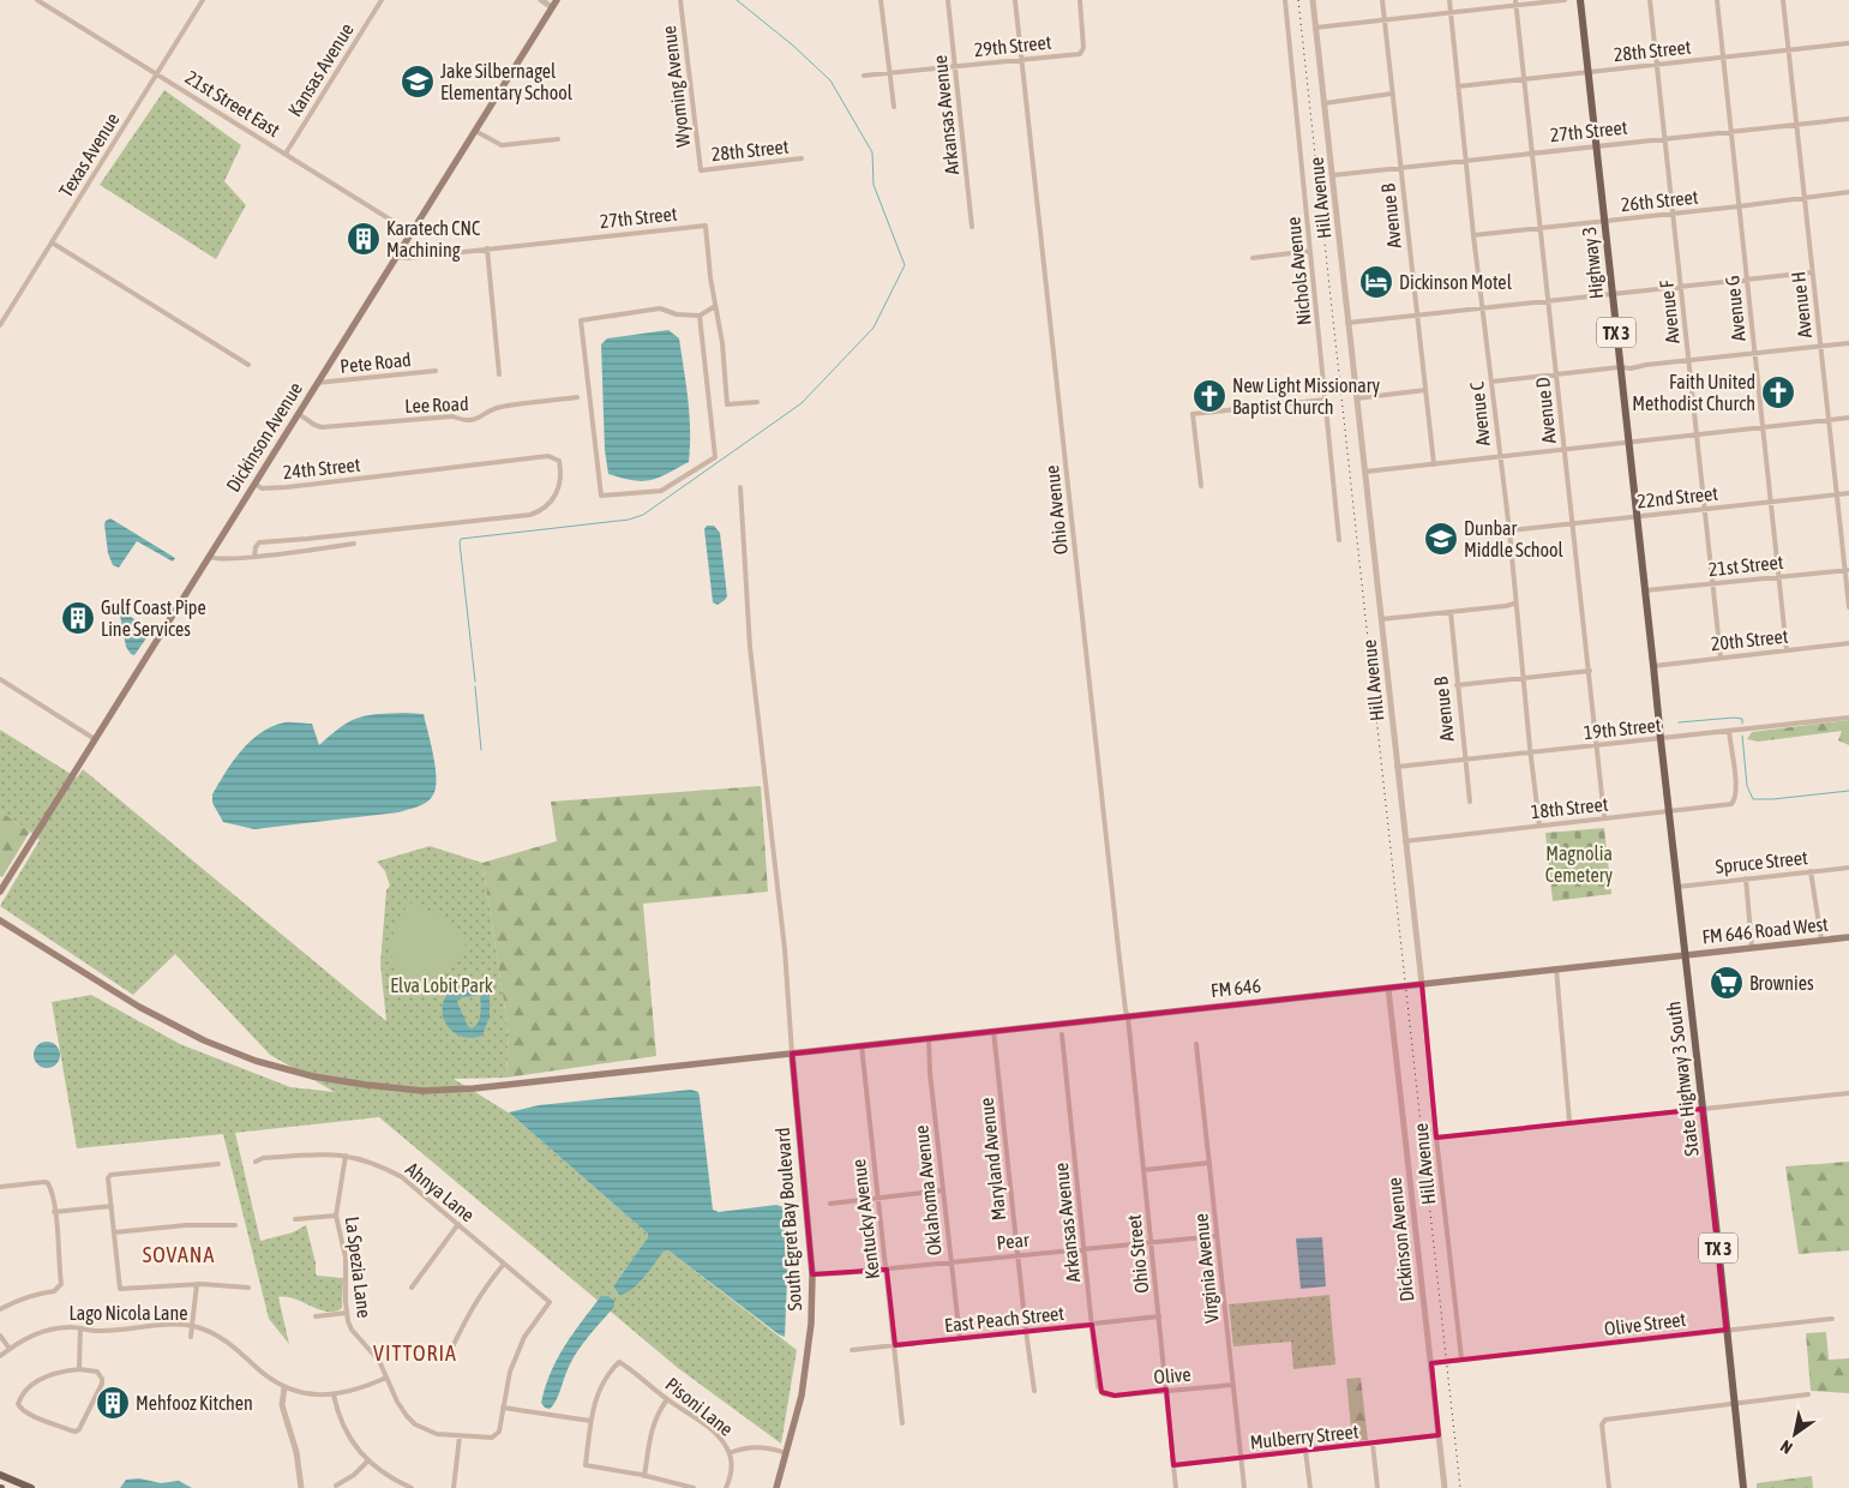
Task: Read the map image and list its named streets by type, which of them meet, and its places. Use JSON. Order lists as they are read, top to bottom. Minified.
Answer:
{"streets":{"main road":["Highway 3","TX 3","Dickinson Avenue","FM 646 Road West","FM 646","State Highway 3 South","South Egret Bay Boulevard"],"street":["29th Street","28th Street","Kansas Avenue","Wyoming Avenue","21st Street East","Arkansas Avenue","27th Street","Texas Avenue","Hill Avenue","26th Street","Avenue B","Nichols Avenue","Avenue H","Avenue G","Avenue F","Pete Road","Lee Road","Avenue D","Avenue C","24th Street","22nd Street","Ohio Avenue","21st Street","20th Street","19th Street","18th Street","Spruce Street","Maryland Avenue","Oklahoma Avenue","Ahnya Lane","Kentucky Avenue","Pear","Ohio Street","La Spezia Lane","Virginia Avenue","Lago Nicola Lane","East Peach Street","Olive Street","Olive","Pisoni Lane","Mulberry Street"]},"crossings":[["29th Street","Arkansas Avenue"],["29th Street","Ohio Avenue"],["28th Street","Wyoming Avenue"],["28th Street","Highway 3"],["28th Street","Avenue H"],["28th Street","Avenue G"],["28th Street","Avenue F"],["28th Street","Avenue D"],["28th Street","Avenue C"],["Kansas Avenue","21st Street East"],["21st Street East","Texas Avenue"],["21st Street East","Dickinson Avenue"],["Arkansas Avenue","Pear"],["Arkansas Avenue","East Peach Street"],["Arkansas Avenue","Olive"],["27th Street","Hill Avenue"],["27th Street","Avenue B"],["27th Street","Highway 3"],["27th Street","Avenue H"],["27th Street","Avenue G"],["27th Street","Avenue F"],["27th Street","Avenue D"],["27th Street","Avenue C"],["27th Street","Dickinson Avenue"],["Hill Avenue","19th Street"],["Hill Avenue","18th Street"],["Hill Avenue","FM 646"],["Hill Avenue","Olive Street"],["26th Street","Highway 3"],["26th Street","Avenue H"],["26th Street","Avenue G"],["26th Street","Avenue F"],["26th Street","Avenue D"],["26th Street","Avenue C"],["Avenue B","19th Street"],["Highway 3","22nd Street"],["Highway 3","21st Street"],["Highway 3","20th Street"],["Highway 3","State Highway 3 South"],["Avenue H","22nd Street"],["Avenue H","21st Street"],["Avenue G","22nd Street"],["Avenue G","21st Street"],["Avenue G","20th Street"],["Avenue F","22nd Street"],["Avenue F","21st Street"],["Avenue F","20th Street"],["Pete Road","Dickinson Avenue"],["Lee Road","Dickinson Avenue"],["Avenue D","22nd Street"],["Avenue D","19th Street"],["Avenue D","18th Street"],["Avenue C","22nd Street"],["Avenue C","19th Street"],["Avenue C","18th Street"],["Dickinson Avenue","24th Street"],["Dickinson Avenue","FM 646"],["Dickinson Avenue","Olive Street"],["Dickinson Avenue","Mulberry Street"],["Ohio Avenue","FM 646"],["Ohio Avenue","Ohio Street"],["20th Street","State Highway 3 South"],["19th Street","18th Street"],["19th Street","State Highway 3 South"],["18th Street","State Highway 3 South"],["Spruce Street","State Highway 3 South"],["FM 646 Road West","FM 646"],["FM 646 Road West","State Highway 3 South"],["FM 646","State Highway 3 South"],["FM 646","Maryland Avenue"],["FM 646","Oklahoma Avenue"],["FM 646","South Egret Bay Boulevard"],["FM 646","Kentucky Avenue"],["FM 646","Ohio Street"],["State Highway 3 South","Olive Street"],["Maryland Avenue","Pear"],["Maryland Avenue","East Peach Street"],["Oklahoma Avenue","Pear"],["Oklahoma Avenue","East Peach Street"],["Ahnya Lane","La Spezia Lane"],["South Egret Bay Boulevard","Pear"],["Kentucky Avenue","Pear"],["Kentucky Avenue","East Peach Street"],["Pear","Ohio Street"],["Pear","Virginia Avenue"],["Ohio Street","East Peach Street"],["Ohio Street","Olive"],["Ohio Street","Mulberry Street"],["La Spezia Lane","Lago Nicola Lane"],["Virginia Avenue","Olive"],["Virginia Avenue","Mulberry Street"]],"districts":["SOVANA","VITTORIA"],"parks":["Magnolia Cemetery","Elva Lobit Park"],"places":{"school or university":["Jake Silbernagel Elementary School","Dunbar Middle School"],"building":["Karatech CNC Machining","Gulf Coast Pipe Line Services","Mehfooz Kitchen"],"hotel":["Dickinson Motel"],"church":["Faith United Methodist Church","New Light Missionary Baptist Church"],"supermarket":["Brownies"]},"north":"bottom left"}
